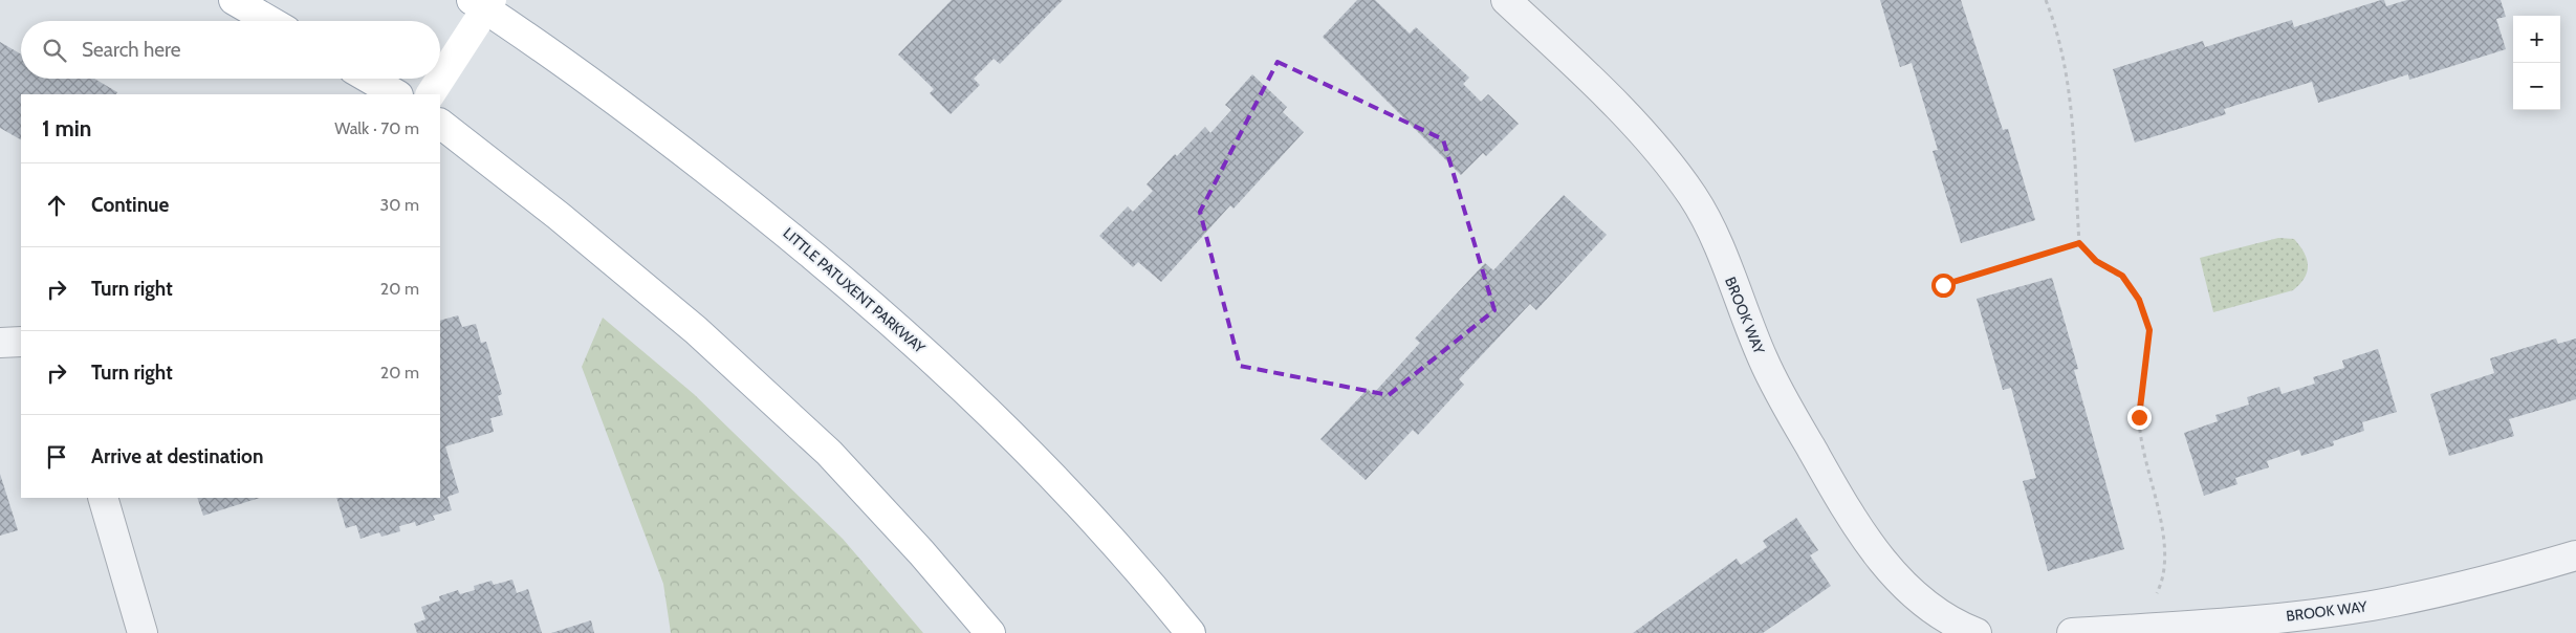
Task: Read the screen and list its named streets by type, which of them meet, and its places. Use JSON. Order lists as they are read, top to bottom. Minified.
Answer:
{"streets":{"main road":["LITTLE PATUXENT PARKWAY"],"street":["BROOK WAY"]},"page":{"map_buttons":["+","−"],"search":"Search here","heading":["1 min","Walk · 70 m"],"list":[["Continue","30 m"],["Turn right","20 m"],["Turn right","20 m"],"Arrive at destination"]}}
